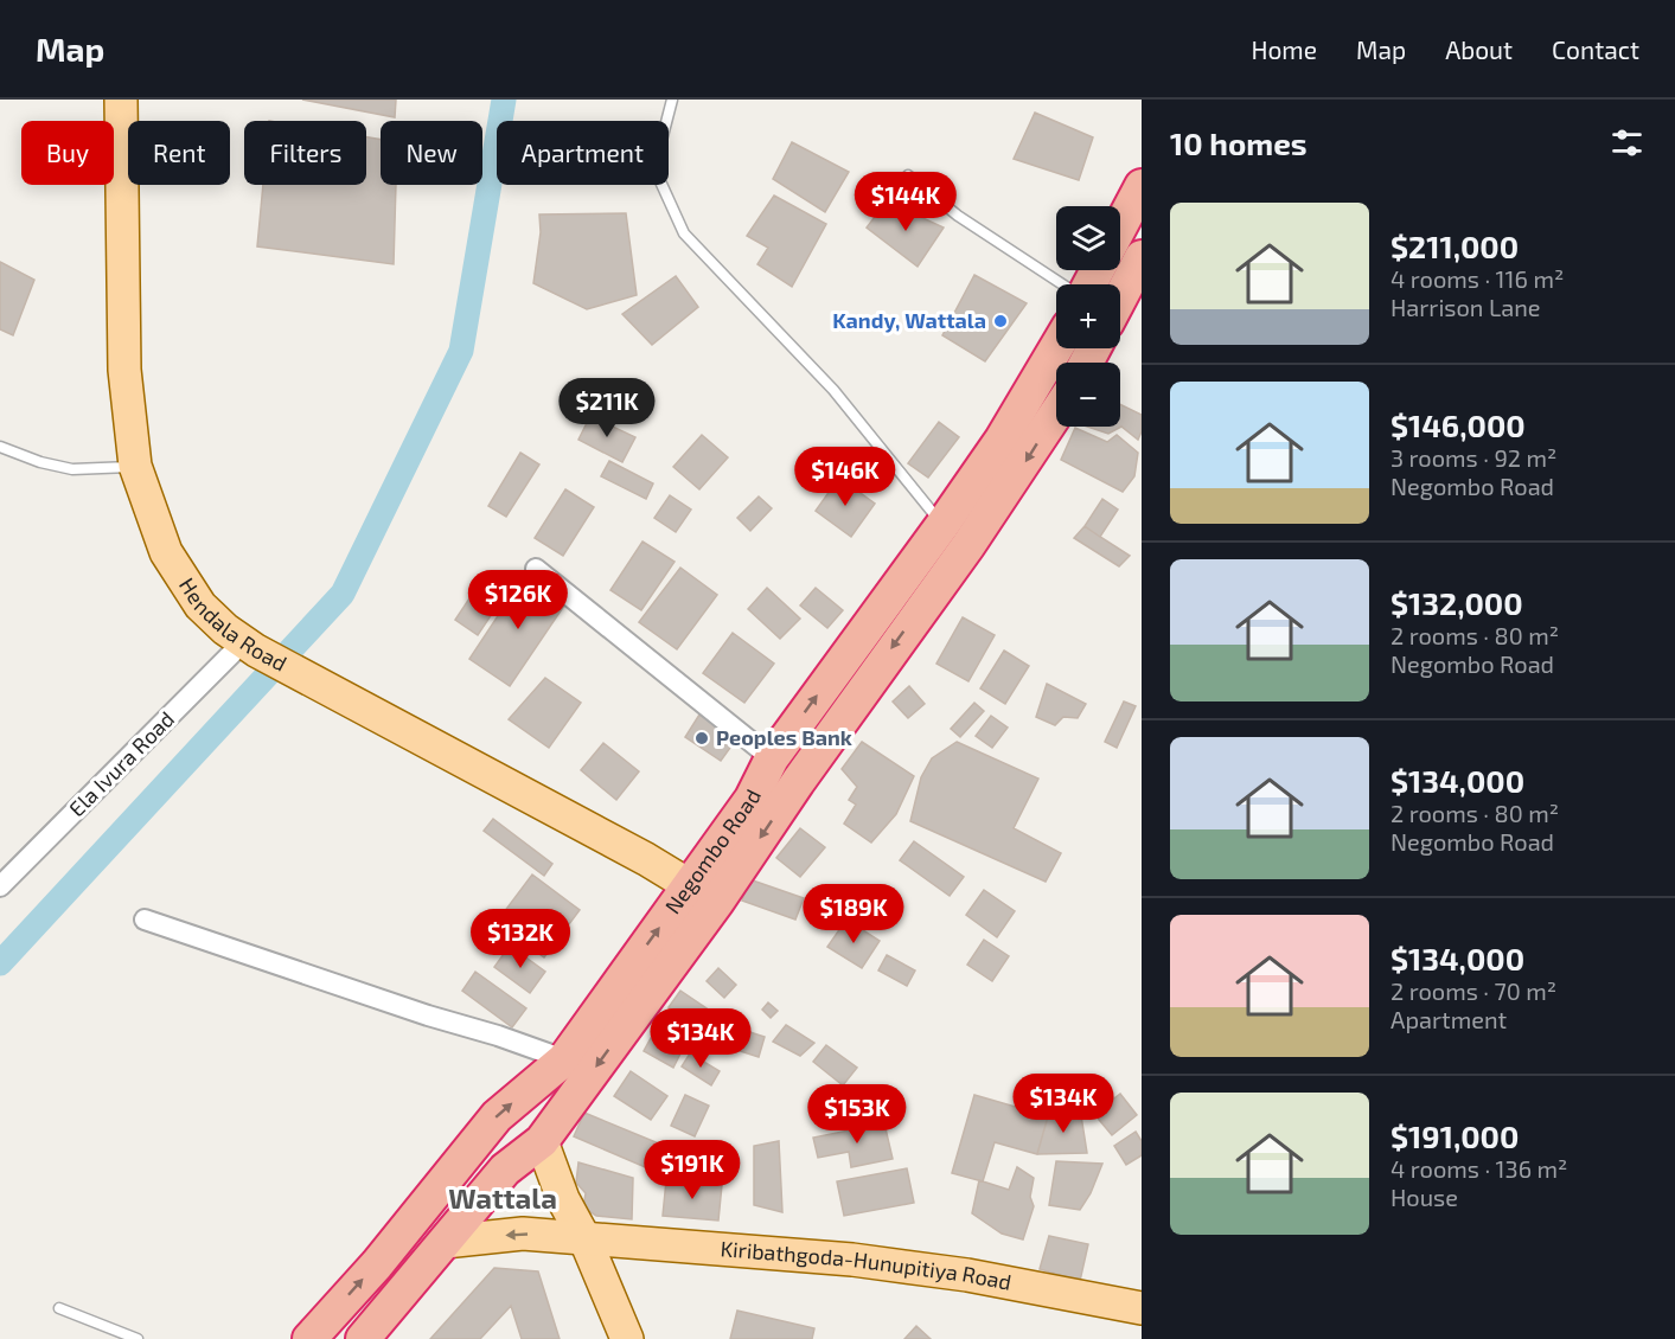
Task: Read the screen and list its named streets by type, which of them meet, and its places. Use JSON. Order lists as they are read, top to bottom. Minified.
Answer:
{"streets":{"highway":["Negombo Road"],"main road":["Hendala Road","Kiribathgoda-Hunupitiya Road"],"street":["Ela Ivura Road"]},"crossings":[["Hendala Road","Ela Ivura Road"],["Hendala Road","Negombo Road"],["Negombo Road","Kiribathgoda-Hunupitiya Road"]],"districts":["Wattala"],"places":["Kandy, Wattala","Peoples Bank"],"page":{"header":"Map","nav":["Home","Map","About","Contact"],"heading":"10 homes","chip":["Buy","Rent","Filters","New","Apartment"],"price":["$144K","$211K","$146K","$126K","$189K","$132K","$134K","$134K","$153K","$191K"],"list":[{"name":"$211,000","note":"4 rooms · 116 m² · Harrison Lane"},{"name":"$146,000","note":"3 rooms · 92 m² · Negombo Road"},{"name":"$132,000","note":"2 rooms · 80 m² · Negombo Road"},{"name":"$134,000","note":"2 rooms · 80 m² · Negombo Road"},{"name":"$134,000","note":"2 rooms · 70 m² · Apartment"},{"name":"$191,000","note":"4 rooms · 136 m² · House"}],"map_buttons":["+","−"]}}
